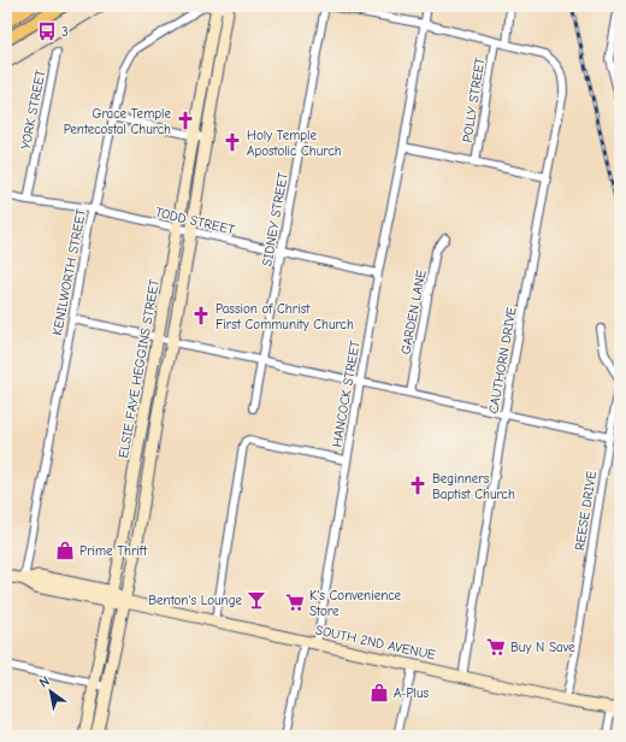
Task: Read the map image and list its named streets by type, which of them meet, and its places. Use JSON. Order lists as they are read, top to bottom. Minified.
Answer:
{"streets":{"main road":["ELSIE FAYE HEGGINS STREET","SOUTH 2ND AVENUE"],"street":["POLLY STREET","YORK STREET","SIDNEY STREET","TODD STREET","KENILWORTH STREET","GARDEN LANE","CAUTHORN DRIVE","HANCOCK STREET","REESE DRIVE"]},"crossings":[["YORK STREET","TODD STREET"],["SIDNEY STREET","TODD STREET"],["TODD STREET","KENILWORTH STREET"],["TODD STREET","ELSIE FAYE HEGGINS STREET"],["TODD STREET","HANCOCK STREET"],["KENILWORTH STREET","ELSIE FAYE HEGGINS STREET"],["KENILWORTH STREET","SOUTH 2ND AVENUE"],["CAUTHORN DRIVE","SOUTH 2ND AVENUE"],["ELSIE FAYE HEGGINS STREET","SOUTH 2ND AVENUE"],["HANCOCK STREET","SOUTH 2ND AVENUE"],["REESE DRIVE","SOUTH 2ND AVENUE"]],"places":{"bus stop":["3"],"church":["Grace Temple Pentecostal Church","Holy Temple Apostolic Church","Passion of Christ First Community Church","Beginners Baptist Church"],"shop":["Prime Thrift","A-Plus"],"bar":["Benton's Lounge"],"supermarket":["K's Convenience Store","Buy N Save"]},"north":"top left"}
